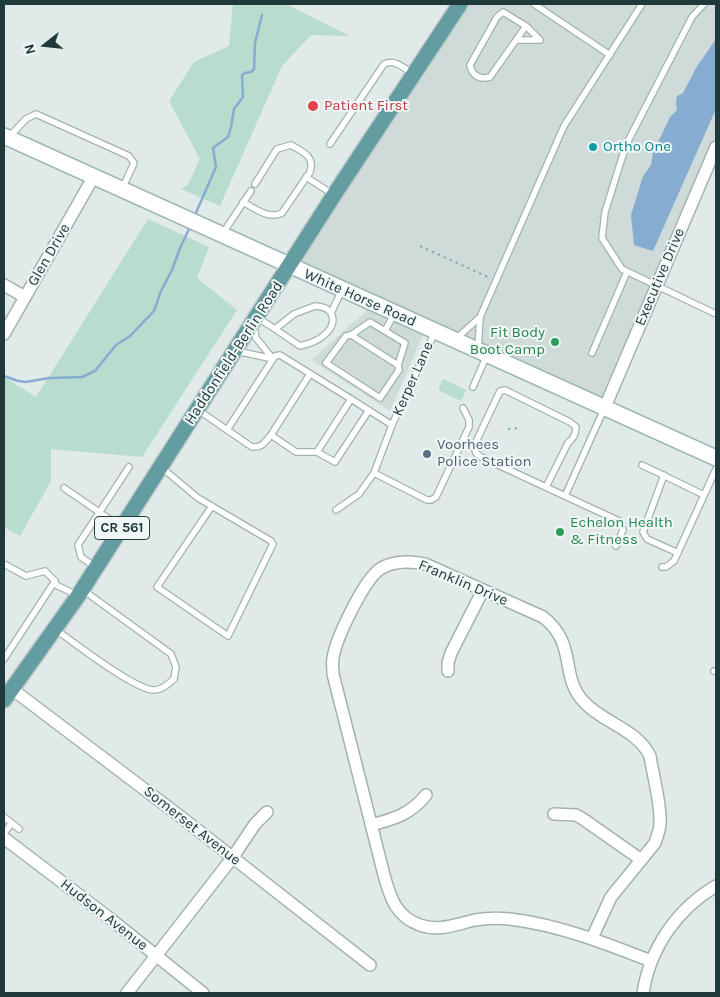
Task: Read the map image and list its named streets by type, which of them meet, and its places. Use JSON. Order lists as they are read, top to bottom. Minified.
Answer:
{"streets":{"main road":["White Horse Road","Haddonfield-Berlin Road","CR 561"],"street":["Glen Drive","Executive Drive","Franklin Drive","Somerset Avenue","Hudson Avenue"],"lane":["Kerper Lane"]},"crossings":[["Glen Drive","White Horse Road"],["Executive Drive","White Horse Road"],["White Horse Road","Haddonfield-Berlin Road"],["White Horse Road","Kerper Lane"],["Haddonfield-Berlin Road","Somerset Avenue"]],"places":["Patient First","Ortho One","Fit Body Boot Camp","Voorhees Police Station","Echelon Health & Fitness"],"north":"left"}
